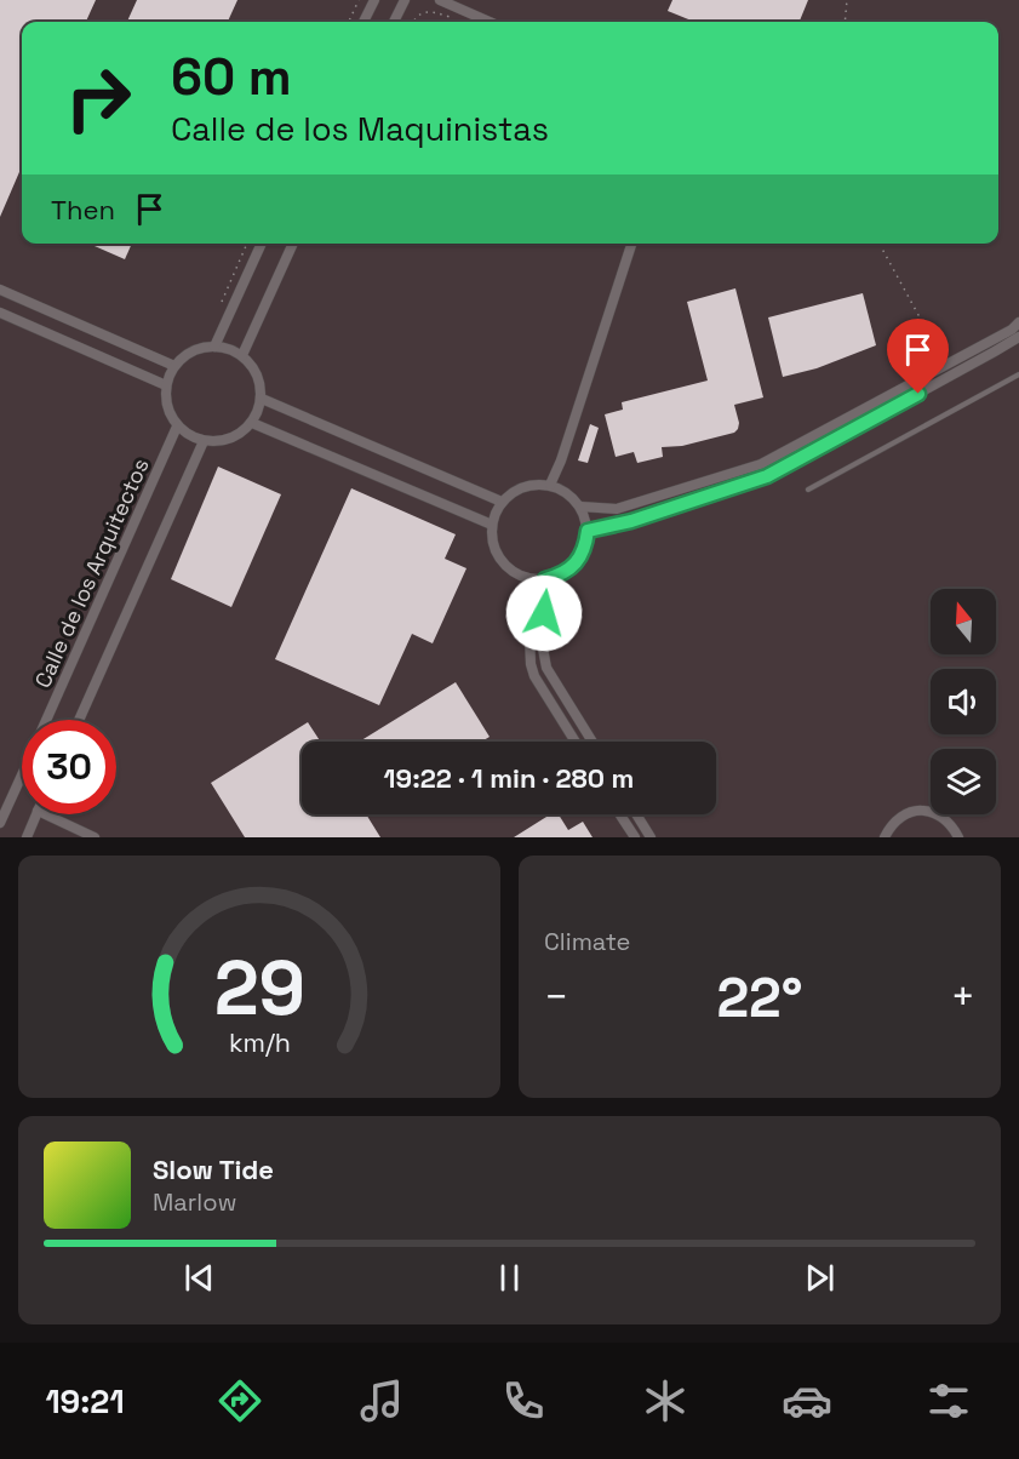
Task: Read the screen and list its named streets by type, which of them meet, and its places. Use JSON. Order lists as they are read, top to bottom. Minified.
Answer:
{"streets":{"street":["Calle de los Arquitectos"]},"north":"top","page":{"turn":["60 m","Calle de los Maquinistas"],"then":"Then","limit":"30","trip":"19:22 · 1 min · 280 m","tile":"Climate","heat":["−","22°","+"],"song":["Slow Tide","Marlow"],"tabs":"19:21","gauge":["29","km/h"]}}
